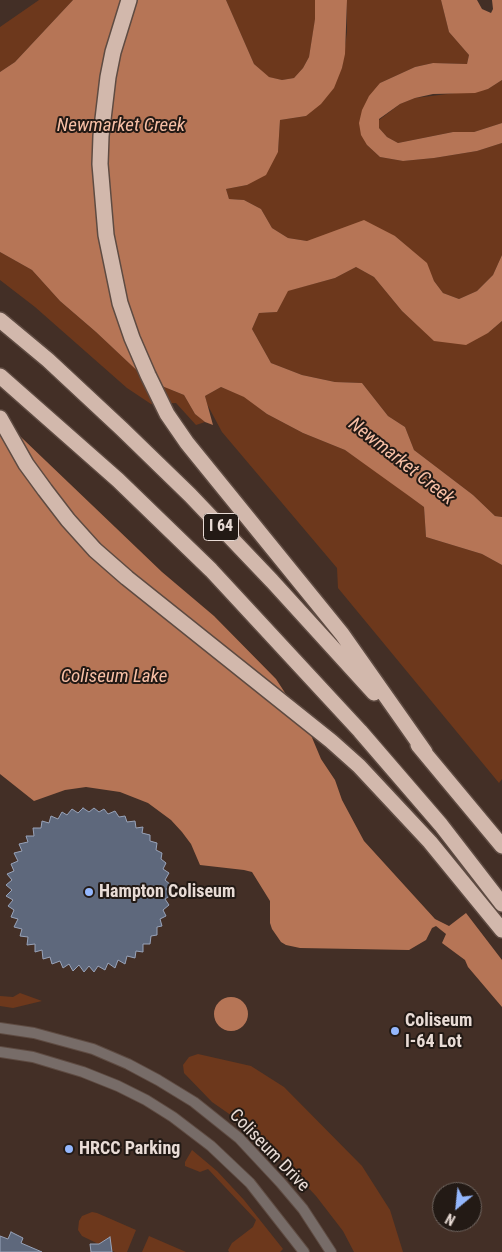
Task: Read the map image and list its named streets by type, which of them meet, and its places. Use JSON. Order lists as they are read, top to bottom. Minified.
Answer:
{"streets":{"highway":["I 64"],"street":["Coliseum Drive"]},"water":["Newmarket Creek","Coliseum Lake"],"places":["Hampton Coliseum","Coliseum I-64 Lot","HRCC Parking"],"north":"bottom left"}
